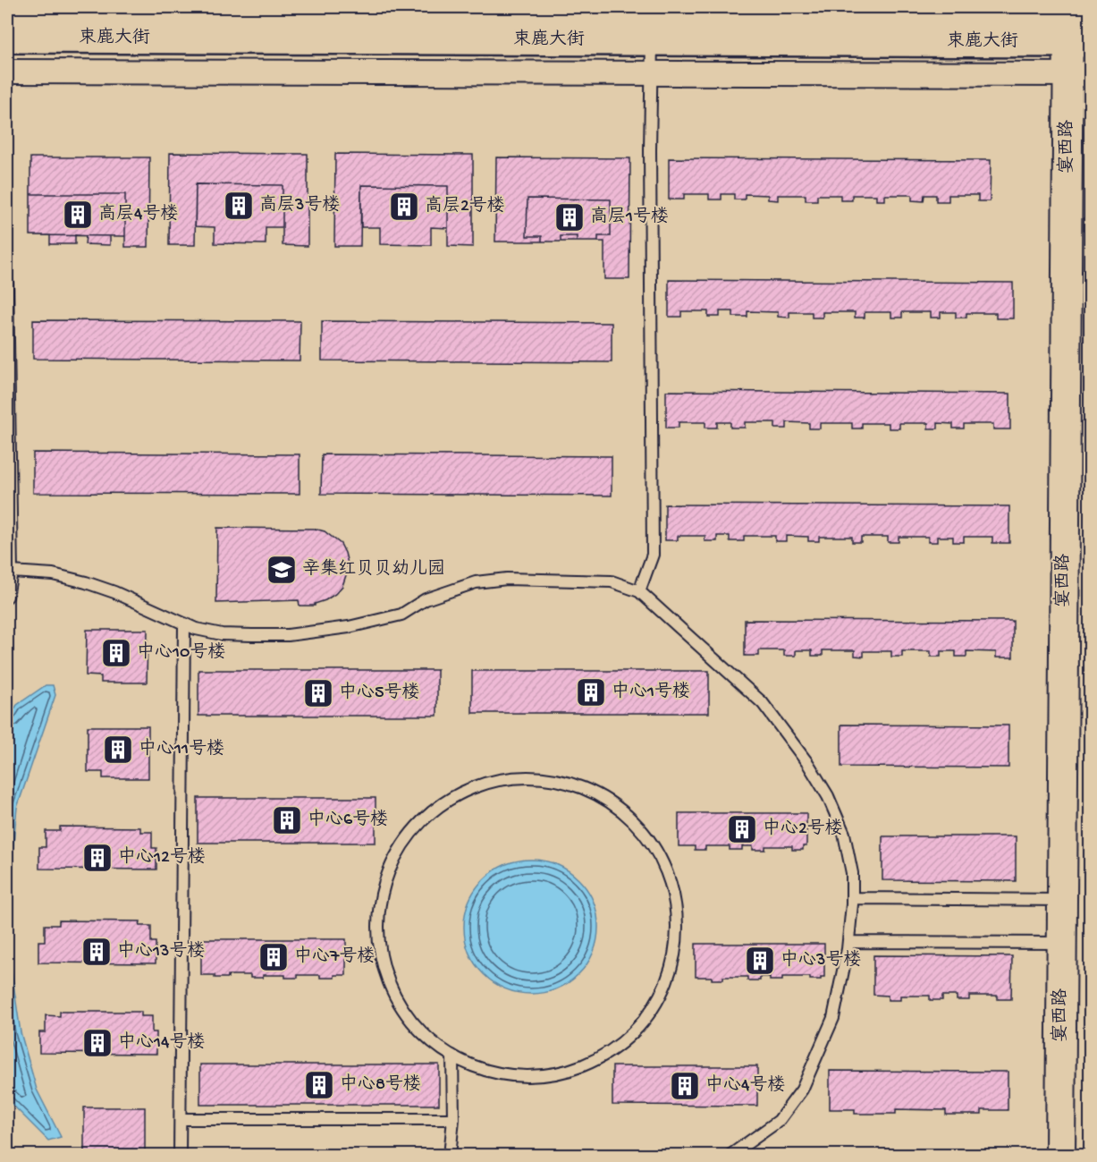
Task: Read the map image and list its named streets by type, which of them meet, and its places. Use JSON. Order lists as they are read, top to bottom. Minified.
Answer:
{"streets":{"main road":["束鹿大街"],"street":["宴西路"]},"crossings":[["束鹿大街","宴西路"]],"places":{"building":["高层3号楼","高层2号楼","高层4号楼","高层1号楼","中心10号楼","中心1号楼","中心5号楼","中心11号楼","中心6号楼","中心2号楼","中心12号楼","中心13号楼","中心7号楼","中心3号楼","中心14号楼","中心8号楼","中心4号楼"],"school or university":["辛集红贝贝幼儿园"]}}
